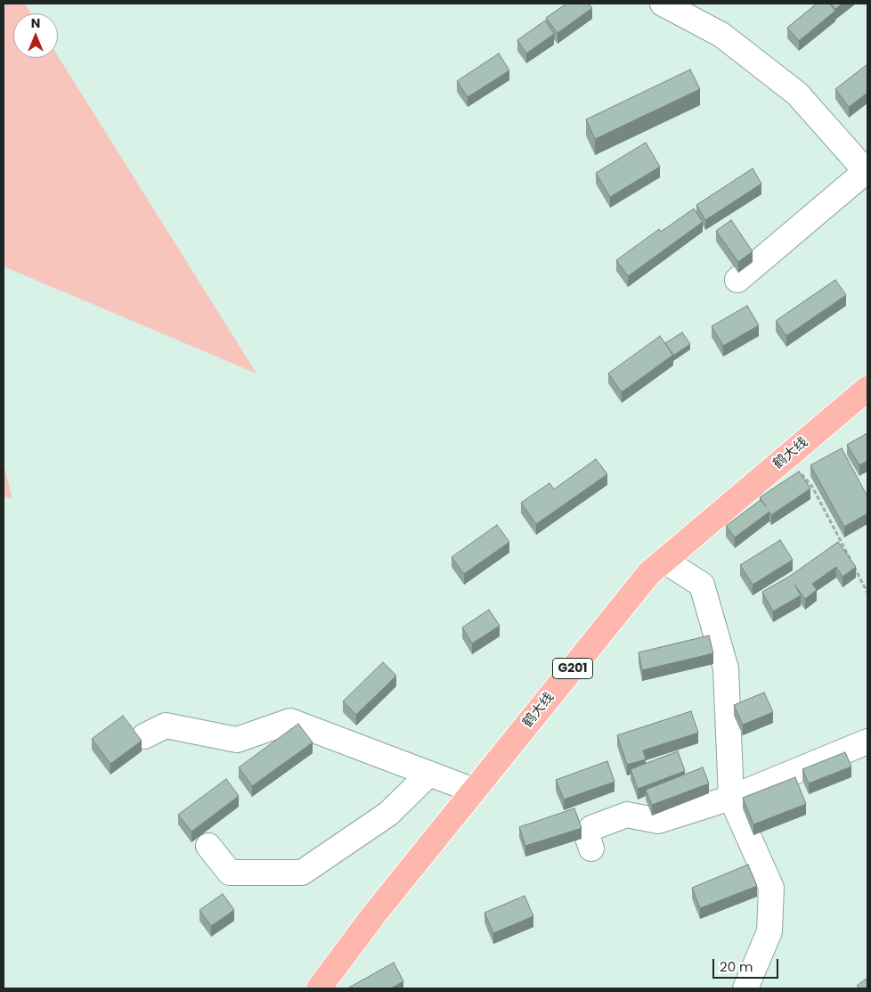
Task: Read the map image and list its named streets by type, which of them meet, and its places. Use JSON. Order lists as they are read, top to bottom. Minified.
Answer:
{"streets":{"highway":["鹤大线","G201"]},"scale_bar":"20 m","north":"top"}
